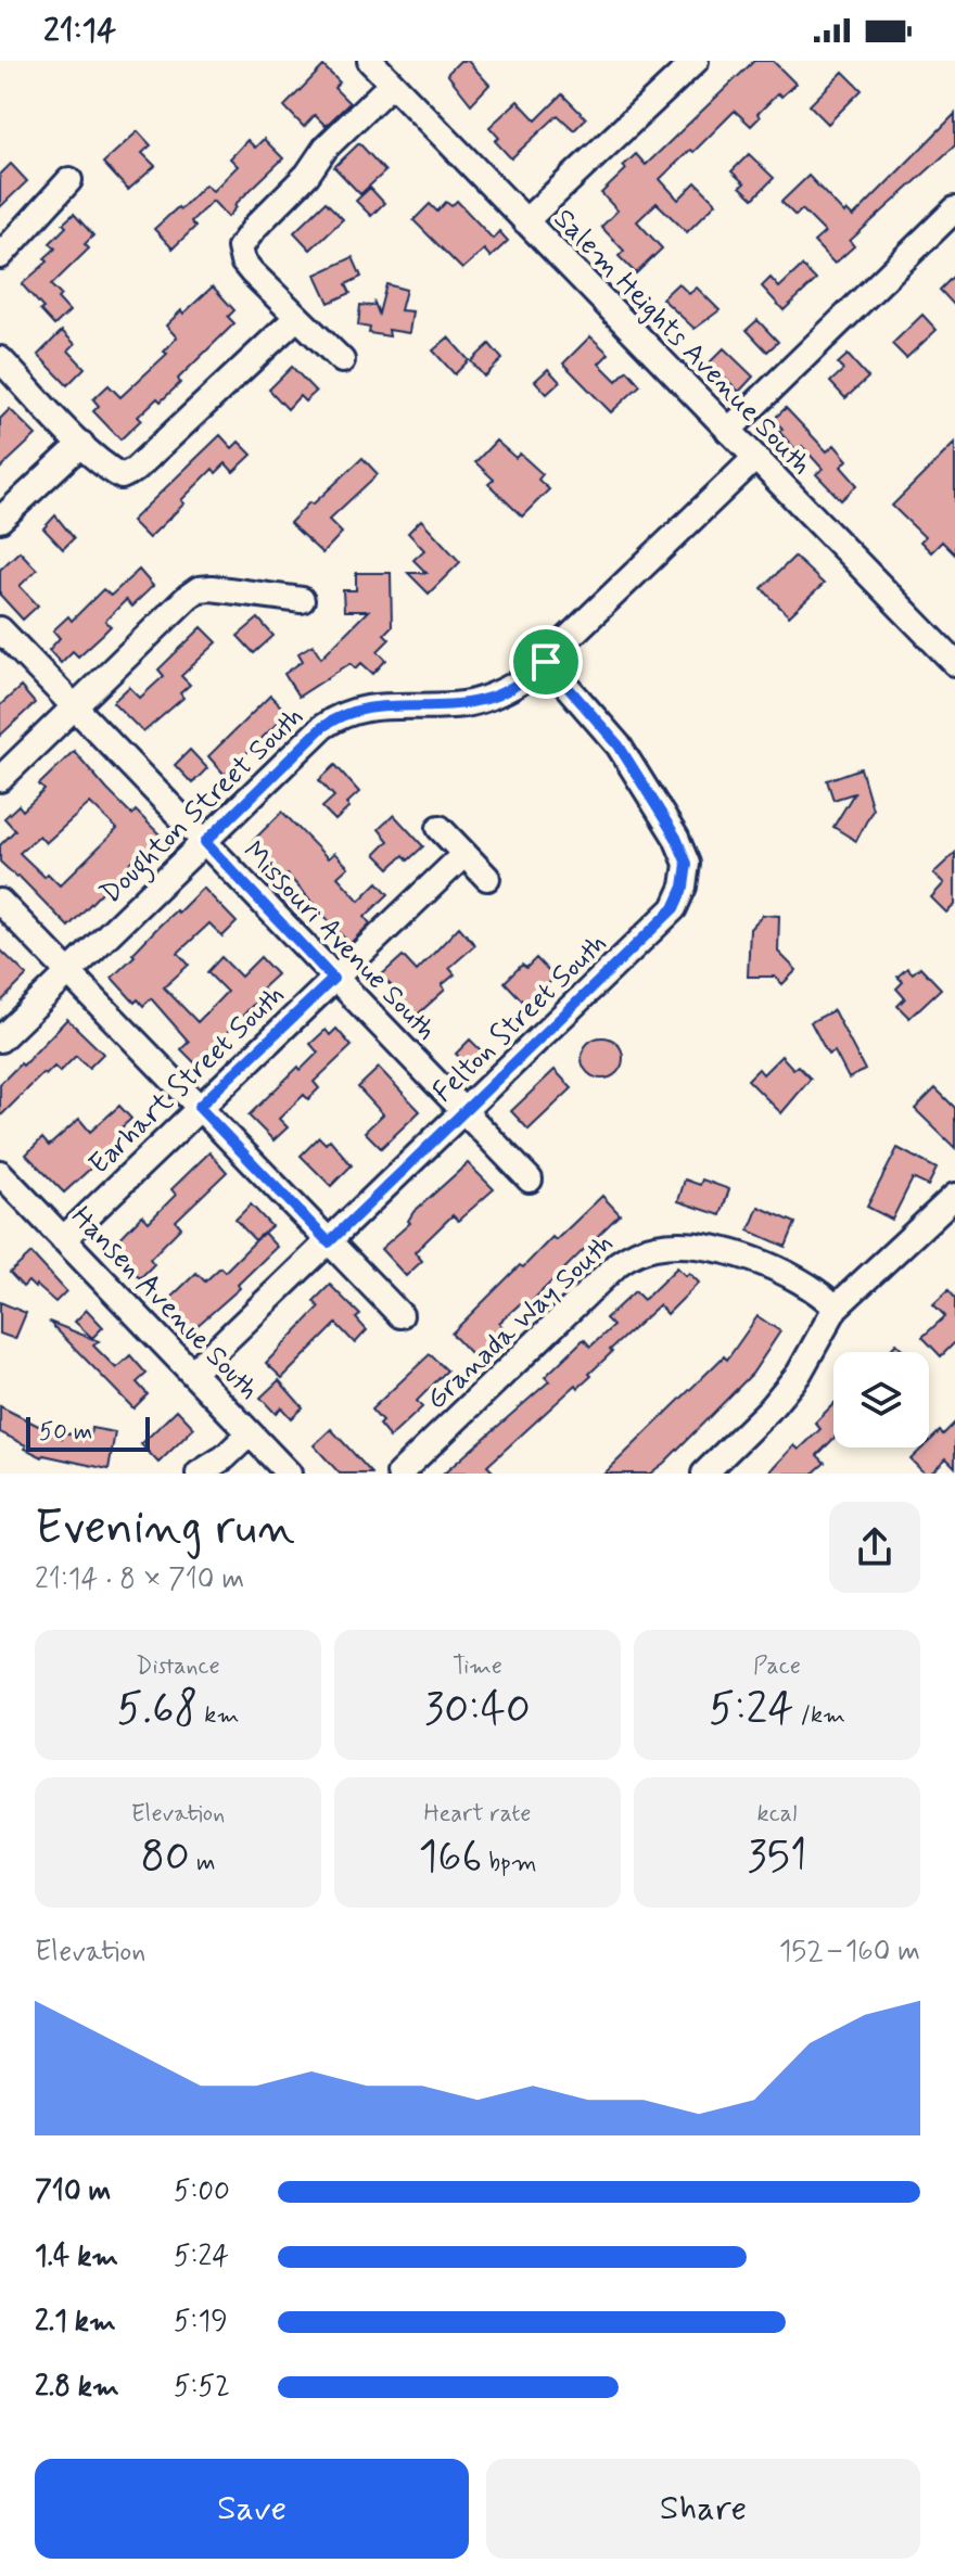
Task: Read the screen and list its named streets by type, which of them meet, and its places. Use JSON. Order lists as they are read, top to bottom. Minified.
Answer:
{"streets":{"street":["Salem Heights Avenue South","Doughton Street South","Missouri Avenue South","Felton Street South","Earhart Street South","Hansen Avenue South","Granada Way South"]},"crossings":[["Salem Heights Avenue South","Doughton Street South"],["Doughton Street South","Missouri Avenue South"],["Doughton Street South","Felton Street South"],["Missouri Avenue South","Felton Street South"],["Missouri Avenue South","Earhart Street South"],["Felton Street South","Hansen Avenue South"],["Earhart Street South","Hansen Avenue South"]],"scale_bar":"50 m","page":{"status":"21:14","scale":"50 m","heading":["Evening run","21:14 · 8 × 710 m"],"stats":[["Distance","5.68 km"],["Time","30:40"],["Pace","5:24 /km"],["Elevation","80 m"],["Heart rate","166 bpm"],["kcal","351"]],"chart":["Elevation","152–160 m"],"list":[{"name":"710 m","note":"5:00"},{"name":"1.4 km","note":"5:24"},{"name":"2.1 km","note":"5:19"},{"name":"2.8 km","note":"5:52"}],"buttons":["Save","Share"]}}
